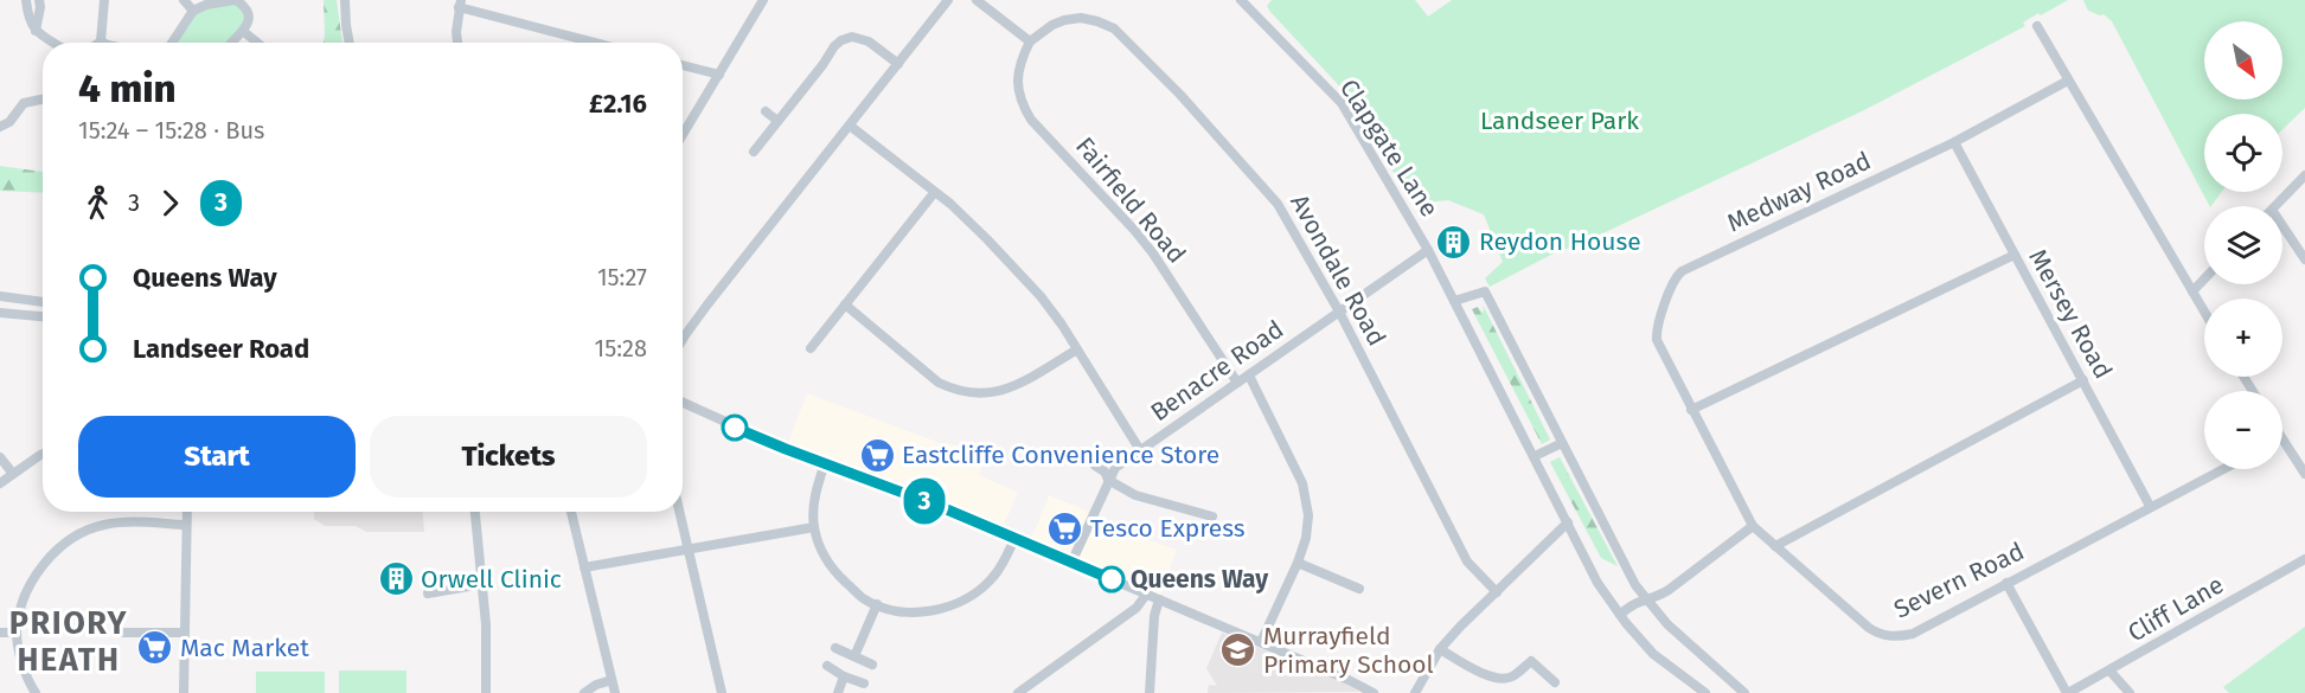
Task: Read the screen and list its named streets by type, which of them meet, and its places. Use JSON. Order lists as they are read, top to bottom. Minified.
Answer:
{"streets":{"street":["Clapgate Lane","Medway Road","Fairfield Road","Avondale Road","Mersey Road","Benacre Road","Severn Road","Cliff Lane"]},"crossings":[["Clapgate Lane","Benacre Road"],["Medway Road","Mersey Road"],["Medway Road","Severn Road"],["Fairfield Road","Avondale Road"],["Fairfield Road","Benacre Road"],["Avondale Road","Benacre Road"],["Mersey Road","Severn Road"]],"districts":["PRIORY HEATH"],"parks":["Landseer Park"],"places":{"building":["Reydon House","Orwell Clinic"],"supermarket":["Eastcliffe Convenience Store","Tesco Express","Mac Market"],"other":["Queens Way"],"school or university":["Murrayfield Primary School"]},"lines":["bus line 3"],"north":"bottom right","page":{"on_map":"3","map_buttons":["+","−"],"heading":["4 min","15:24 – 15:28 · Bus","£2.16"],"legs":["3","3"],"list":[{"name":"Queens Way","value":"15:27"},{"name":"Landseer Road","value":"15:28"}],"buttons":["Start","Tickets"]}}
